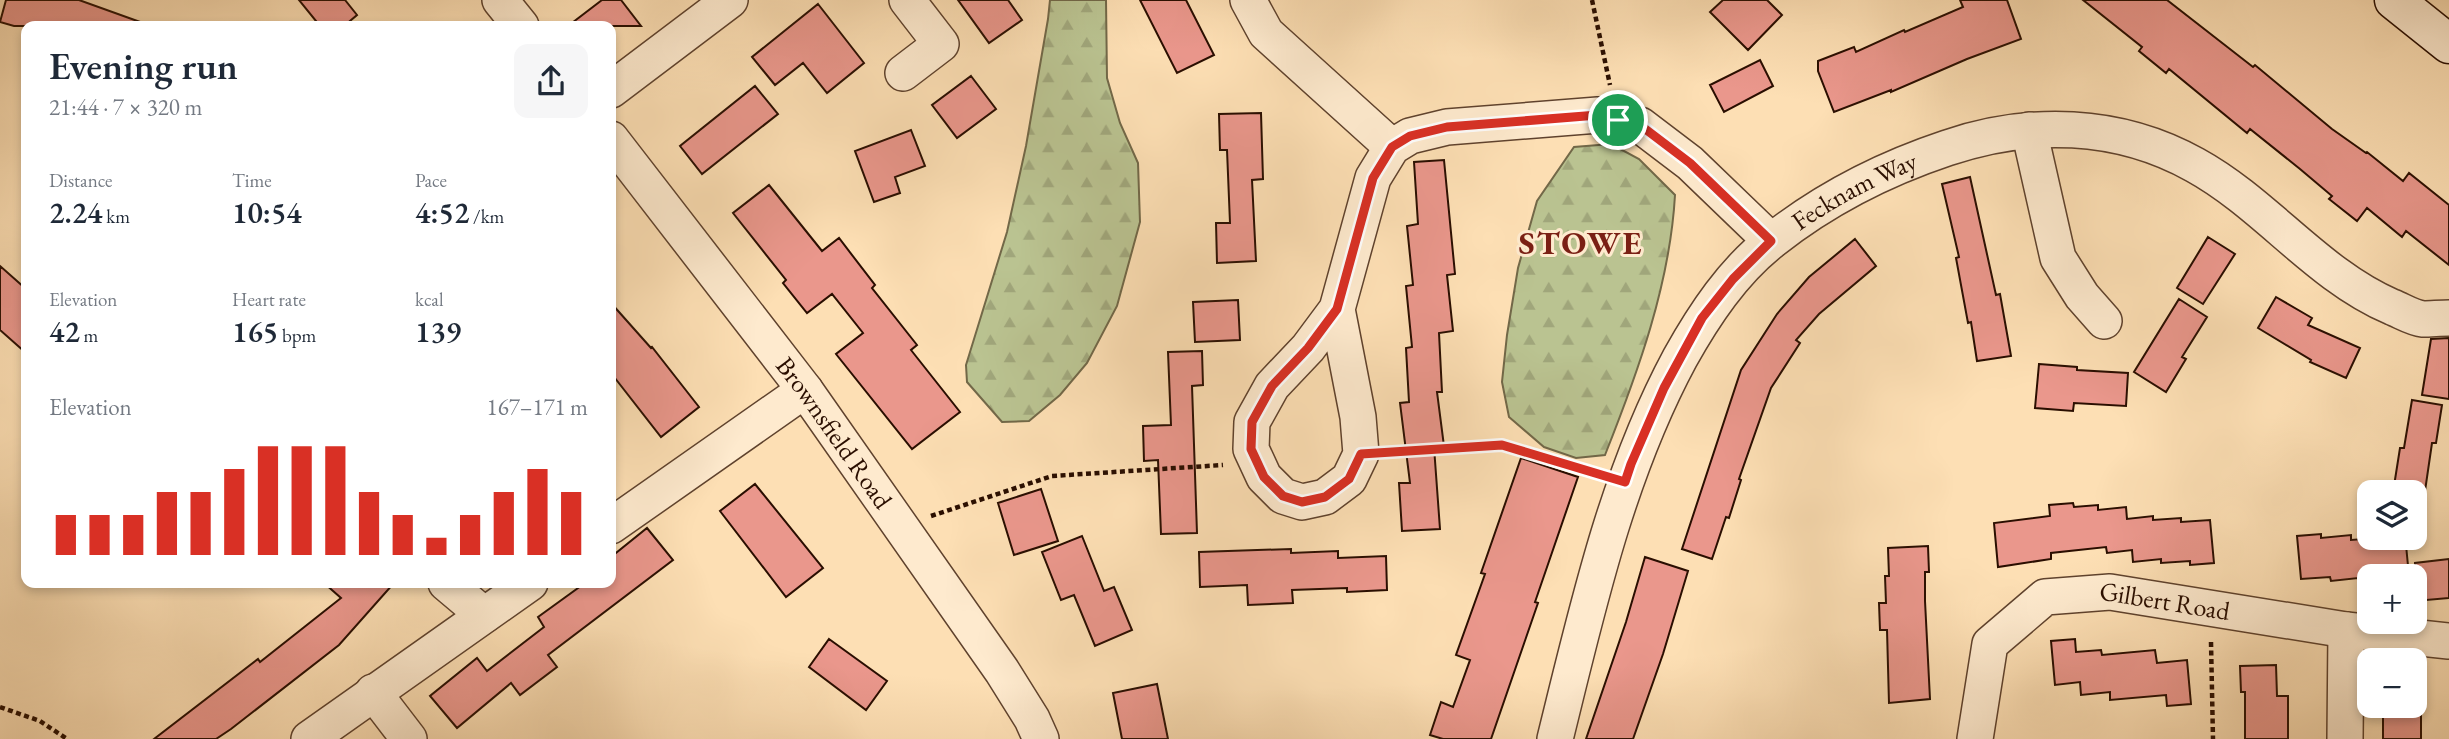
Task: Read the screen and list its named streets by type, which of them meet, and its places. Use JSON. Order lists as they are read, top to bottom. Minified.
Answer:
{"streets":{"street":["Fecknam Way","Brownsfield Road","Gilbert Road"]},"districts":["STOWE"],"page":{"heading":["Evening run","21:44 · 7 × 320 m"],"stats":[["Distance","2.24 km"],["Time","10:54"],["Pace","4:52 /km"],["Elevation","42 m"],["Heart rate","165 bpm"],["kcal","139"]],"chart":["Elevation","167–171 m"],"map_buttons":["+","−"]}}
